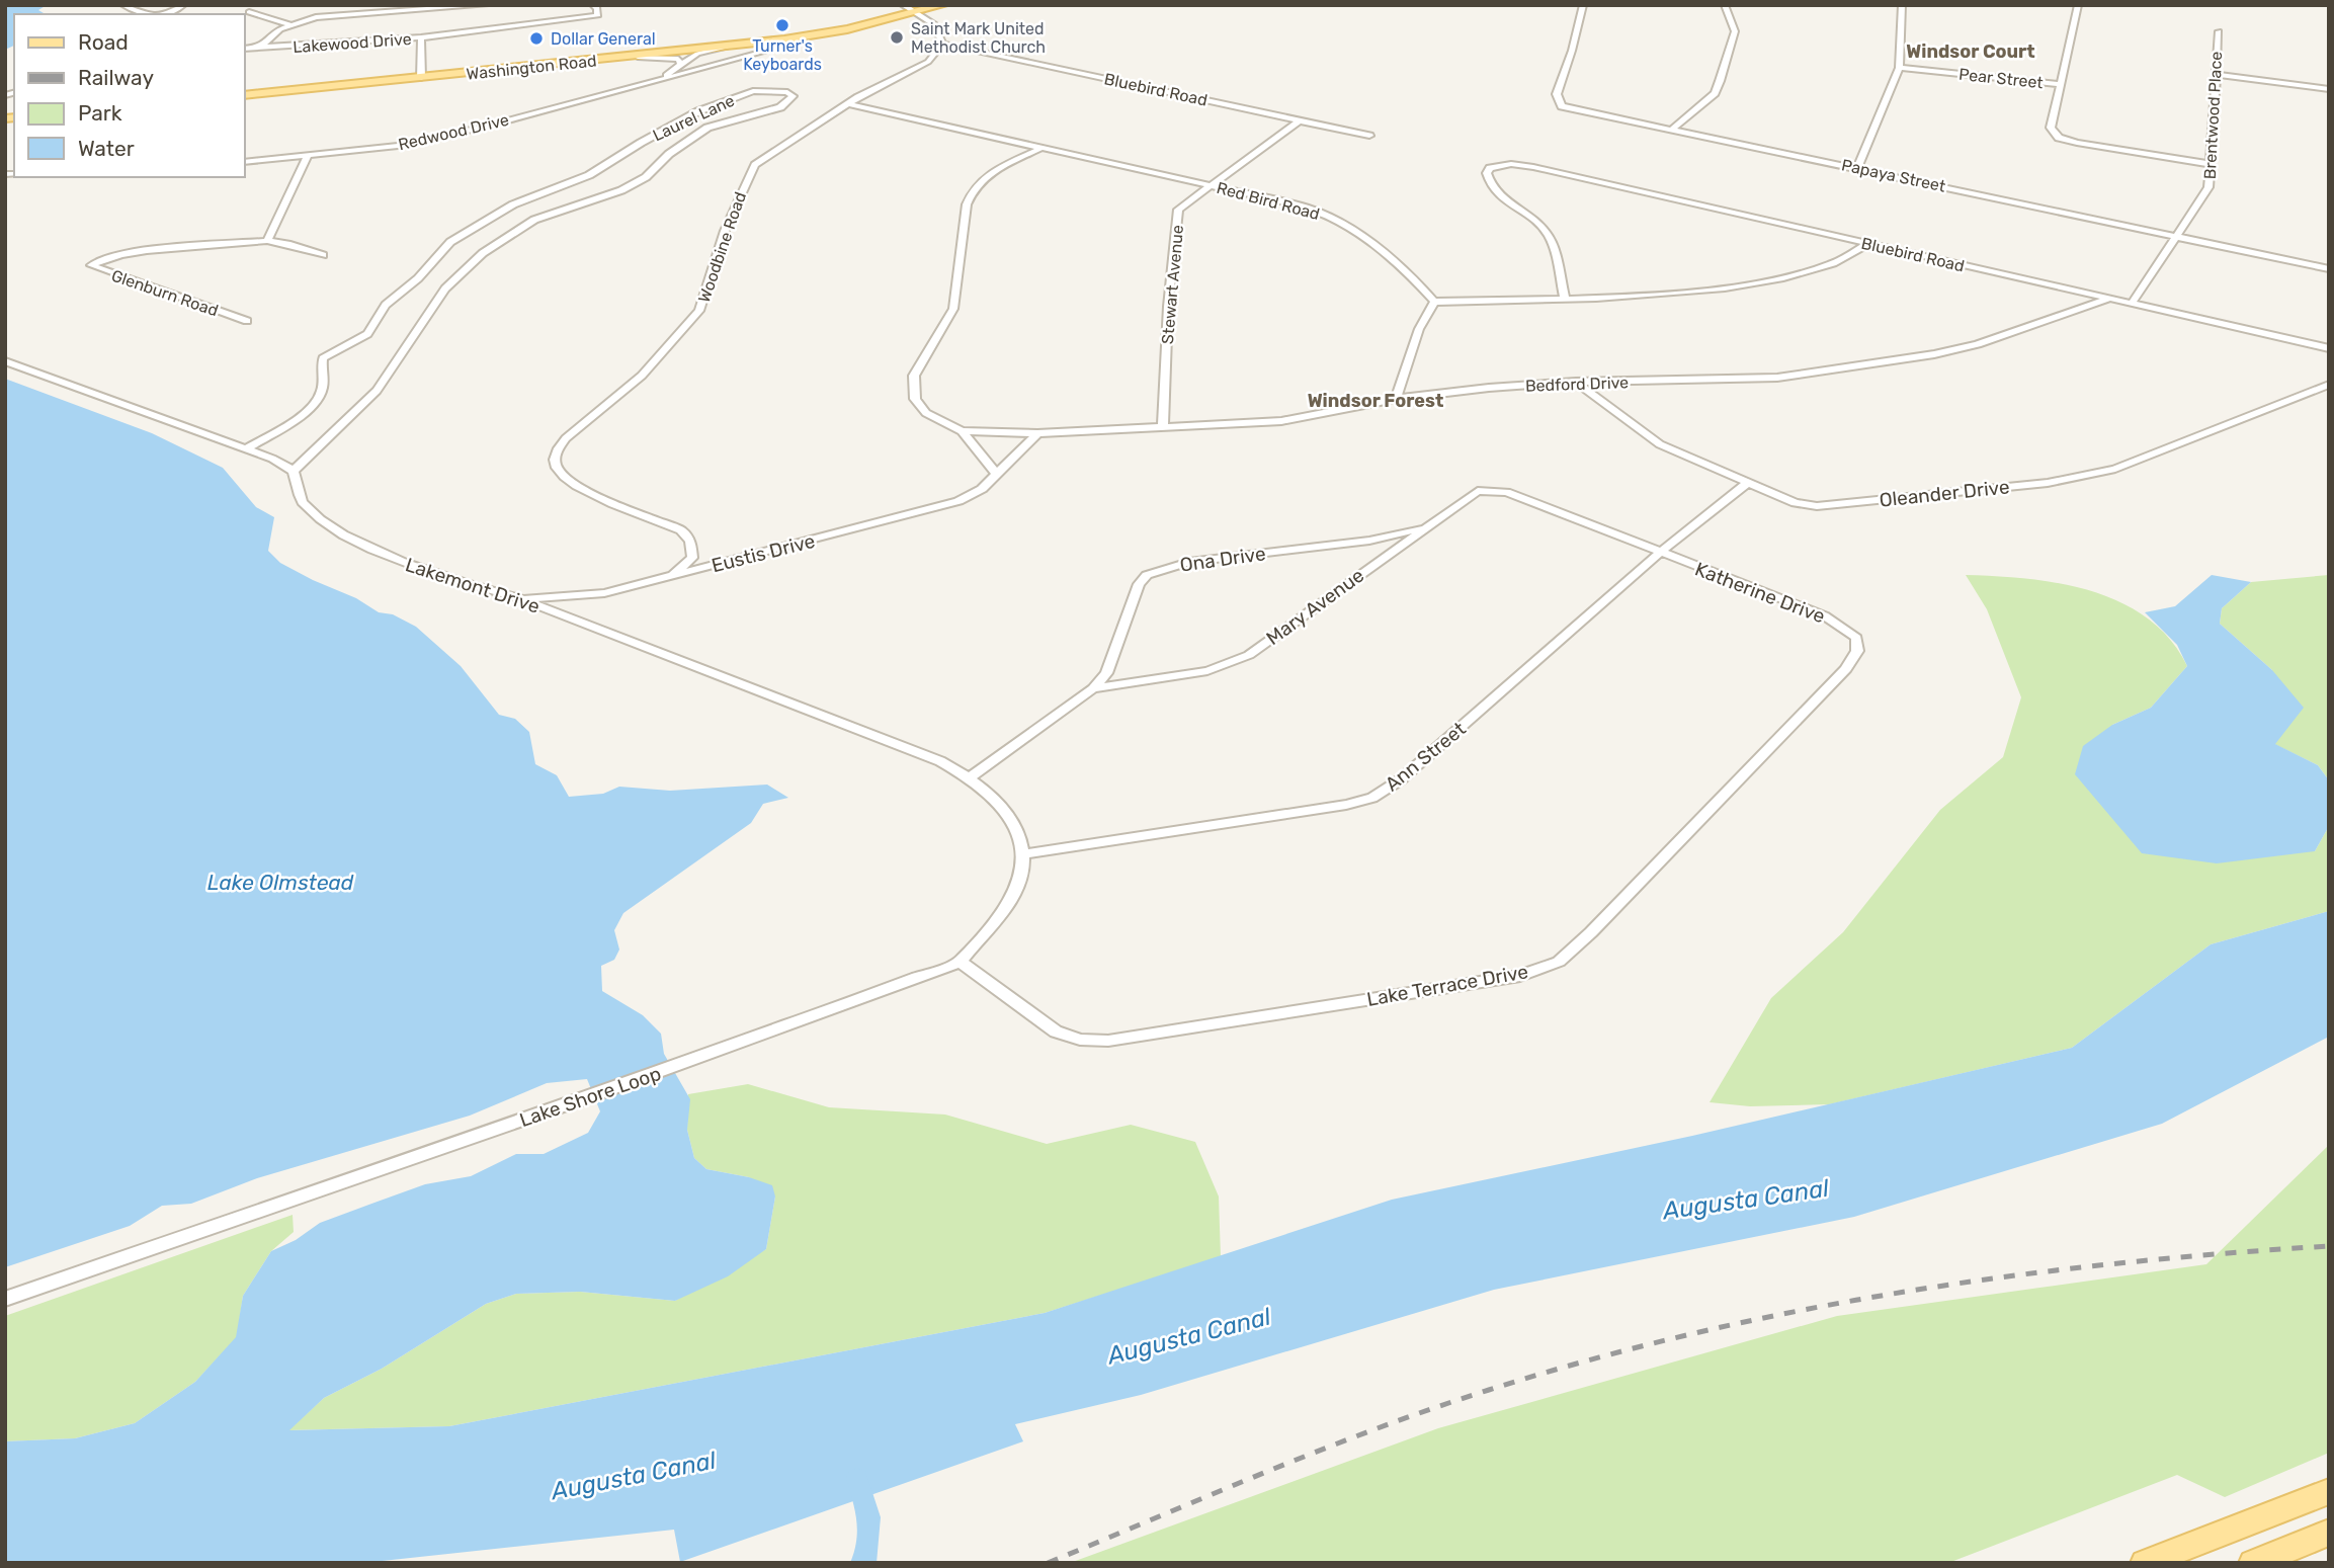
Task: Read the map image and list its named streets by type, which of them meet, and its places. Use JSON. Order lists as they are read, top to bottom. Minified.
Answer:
{"streets":{"main road":["Washington Road"],"street":["Lakewood Drive","Pear Street","Bluebird Road","Brentwood Place","Laurel Lane","Redwood Drive","Papaya Street","Red Bird Road","Woodbine Road","Stewart Avenue","Glenburn Road","Bedford Drive","Oleander Drive","Eustis Drive","Ona Drive","Lakemont Drive","Katherine Drive","Mary Avenue","Ann Street","Lake Terrace Drive","Lake Shore Loop"]},"crossings":[["Lakewood Drive","Washington Road"],["Washington Road","Redwood Drive"],["Bluebird Road","Brentwood Place"],["Bluebird Road","Woodbine Road"],["Bluebird Road","Stewart Avenue"],["Bluebird Road","Bedford Drive"],["Brentwood Place","Papaya Street"],["Laurel Lane","Lakemont Drive"],["Red Bird Road","Woodbine Road"],["Red Bird Road","Stewart Avenue"],["Woodbine Road","Eustis Drive"],["Stewart Avenue","Bedford Drive"],["Bedford Drive","Oleander Drive"],["Bedford Drive","Eustis Drive"],["Oleander Drive","Ann Street"],["Eustis Drive","Lakemont Drive"],["Ona Drive","Mary Avenue"],["Lakemont Drive","Mary Avenue"],["Lakemont Drive","Lake Shore Loop"],["Katherine Drive","Mary Avenue"],["Katherine Drive","Ann Street"],["Katherine Drive","Lake Terrace Drive"],["Mary Avenue","Ann Street"],["Mary Avenue","Lake Shore Loop"],["Ann Street","Lake Shore Loop"],["Lake Terrace Drive","Lake Shore Loop"]],"districts":["Windsor Court","Windsor Forest"],"water":["Lake Olmstead","Augusta Canal"],"places":["Turner's Keyboards","Saint Mark United Methodist Church","Dollar General"],"legend":["Road","Railway","Park","Water"]}
